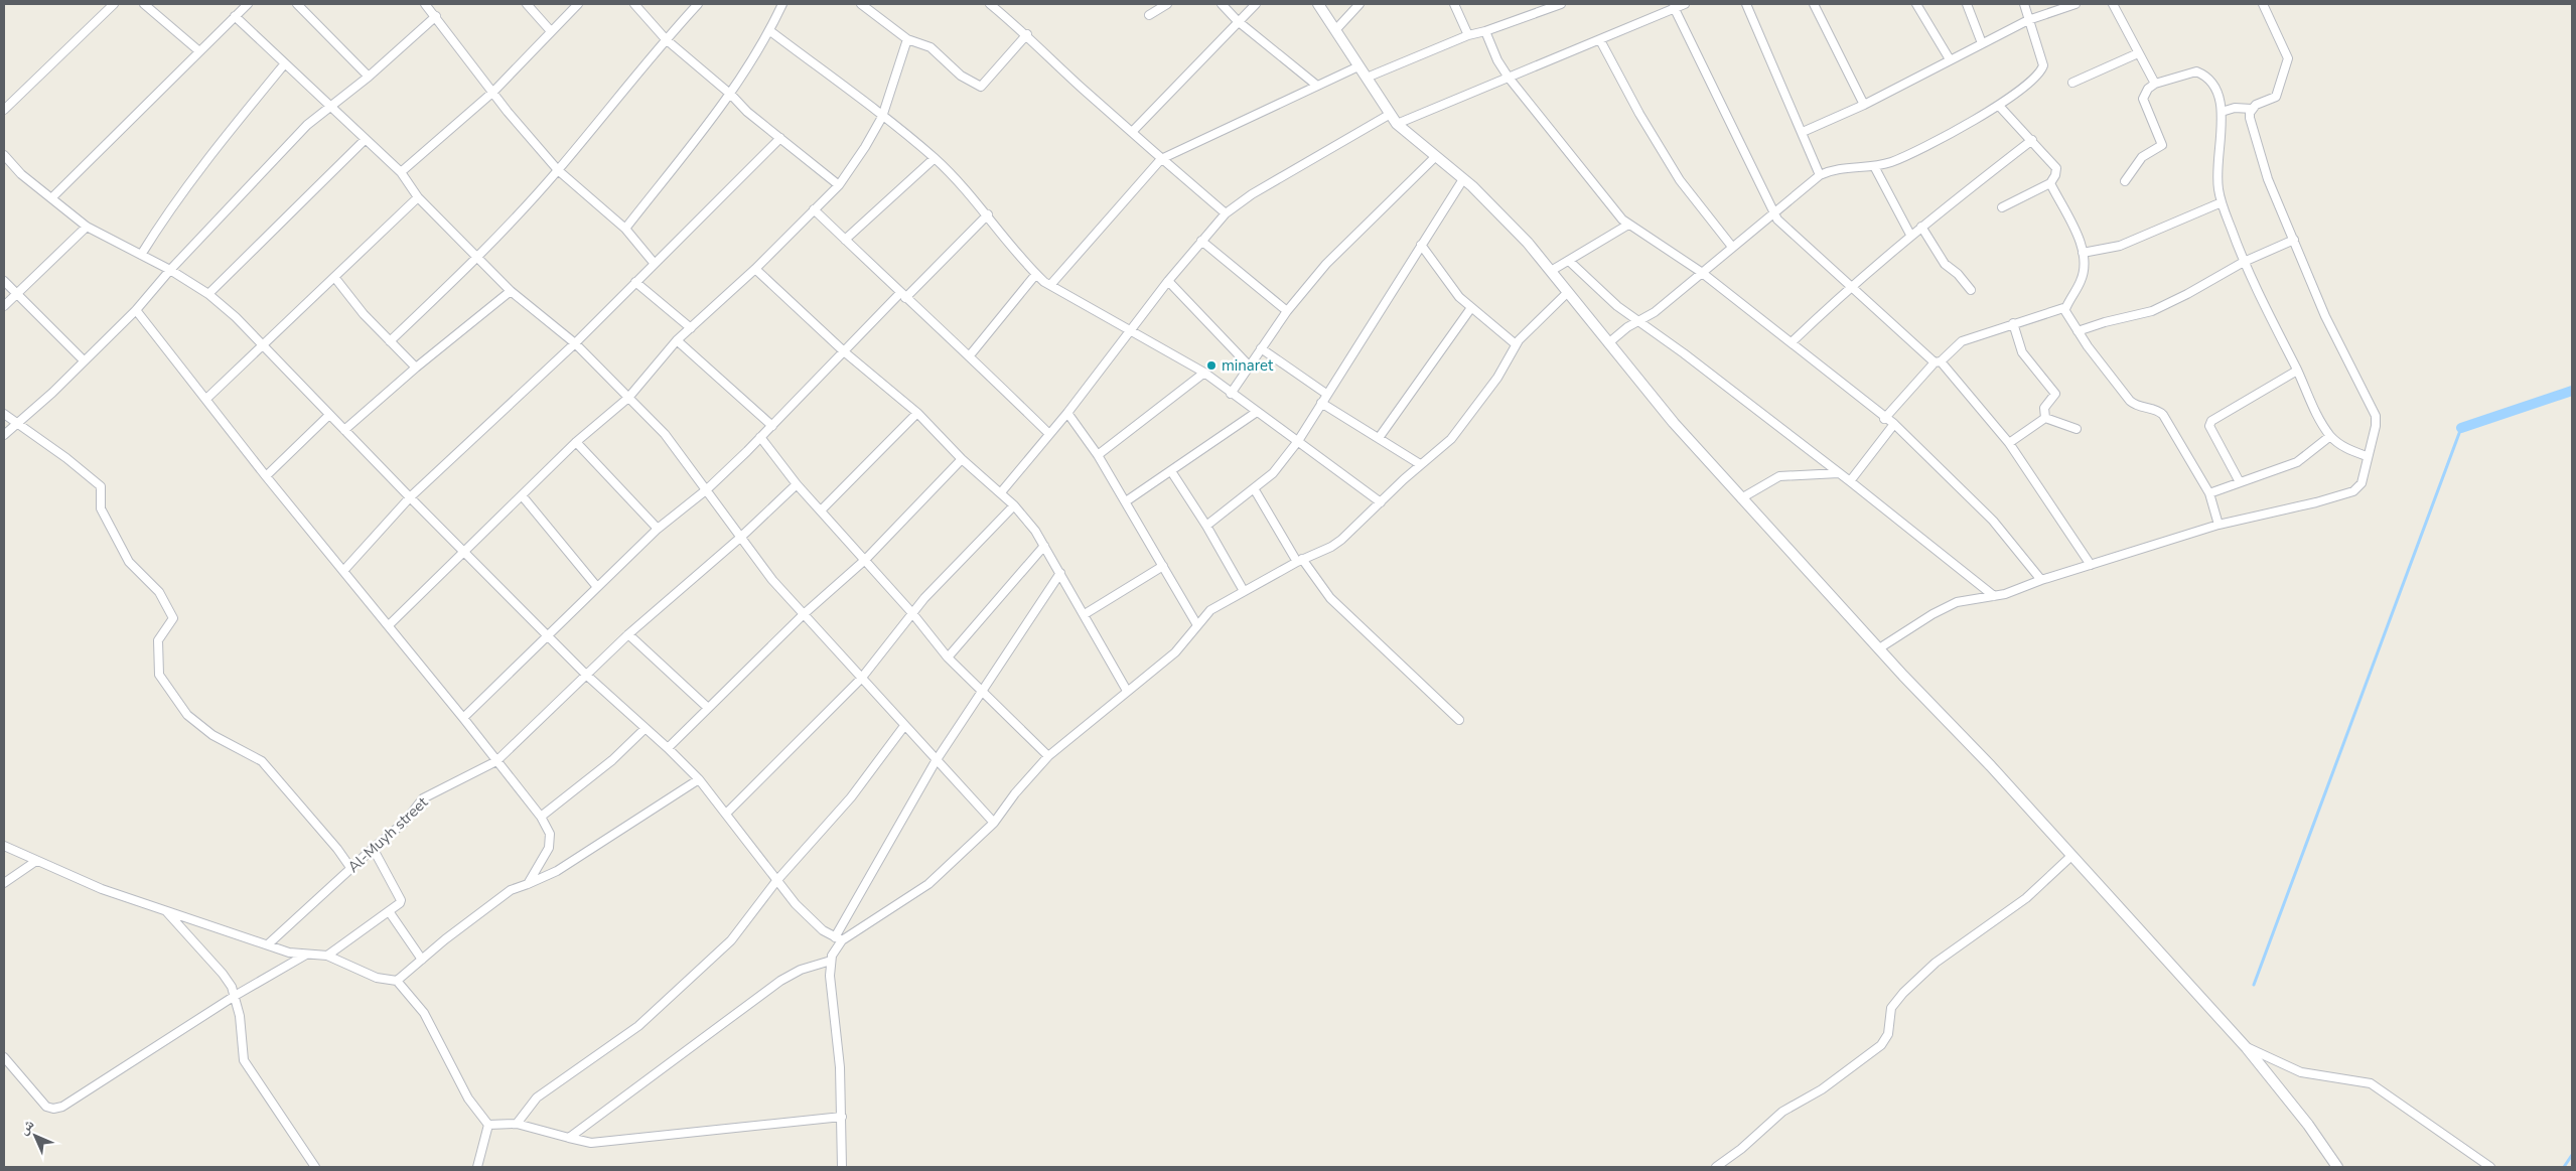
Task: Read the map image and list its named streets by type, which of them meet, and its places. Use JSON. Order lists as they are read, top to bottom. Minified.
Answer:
{"streets":{"street":["Al-Muyh street"]},"places":["minaret"],"north":"top left"}
